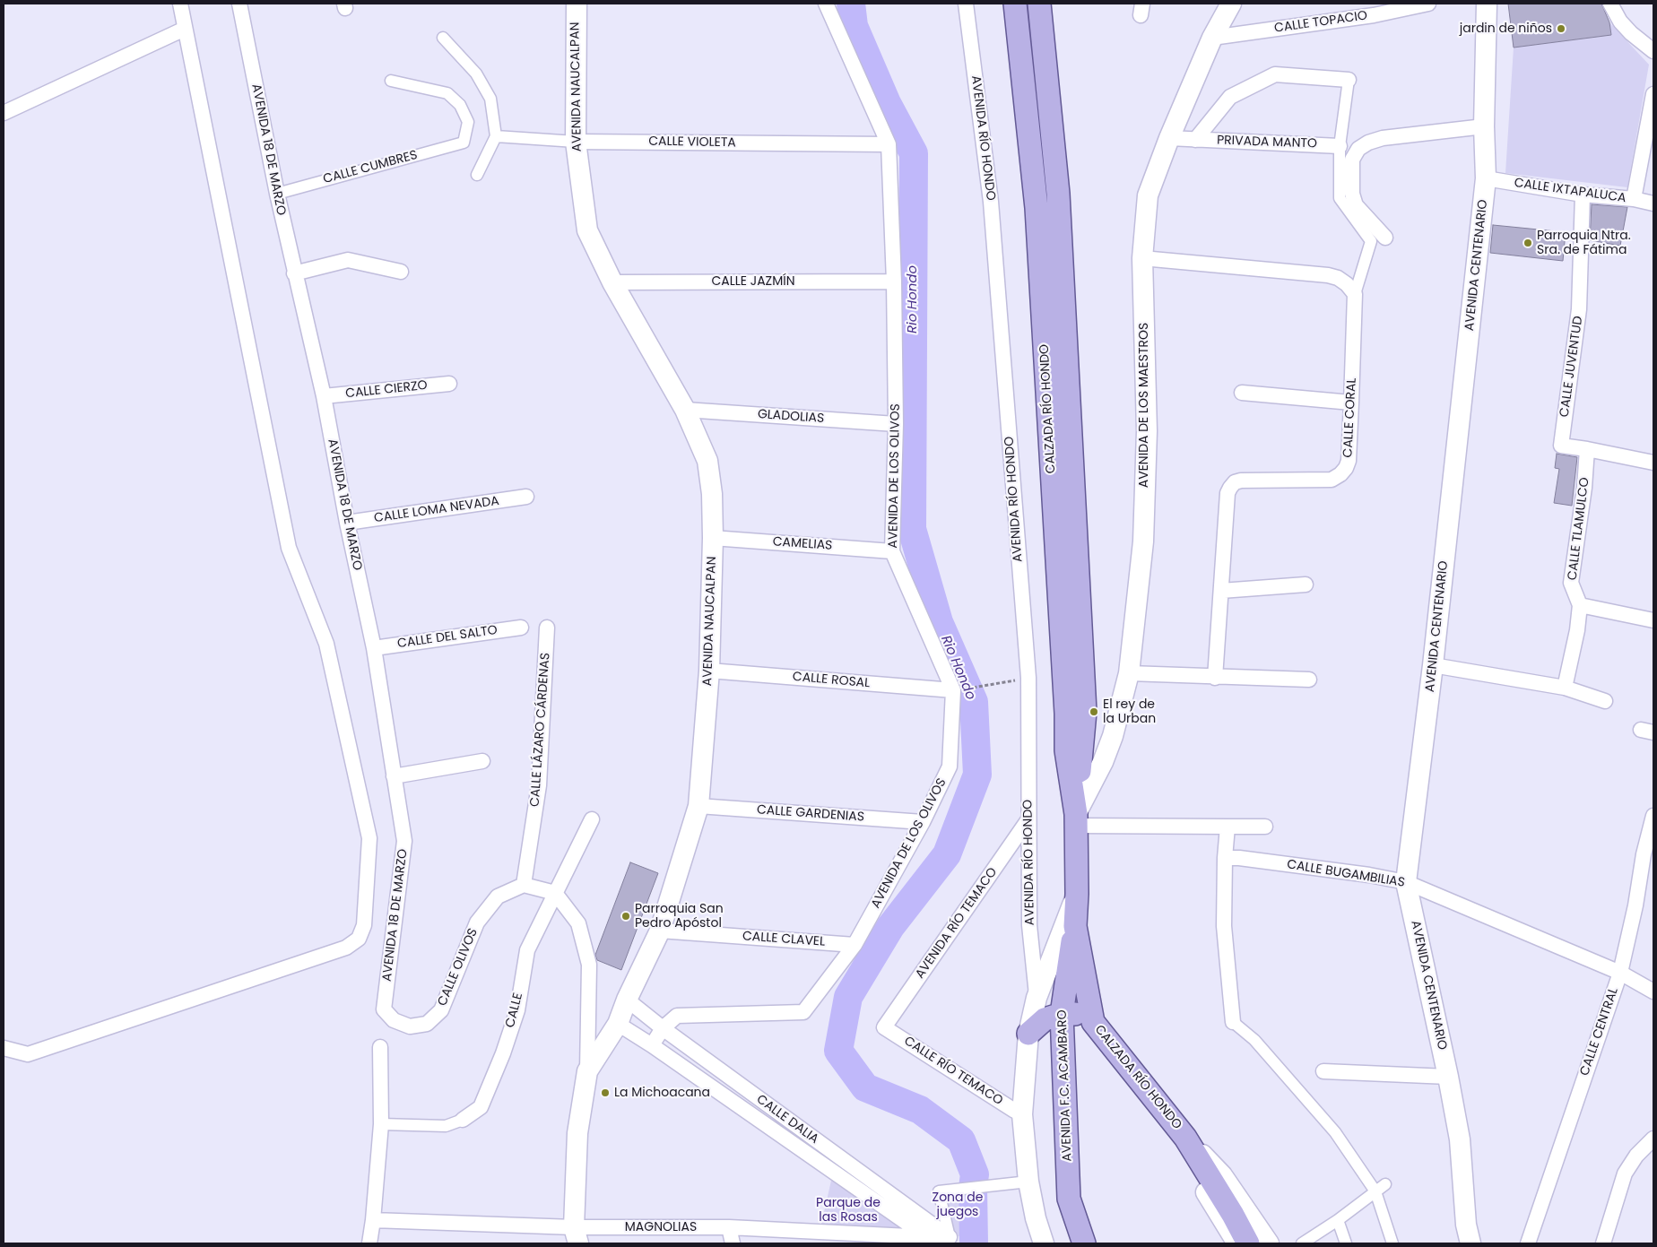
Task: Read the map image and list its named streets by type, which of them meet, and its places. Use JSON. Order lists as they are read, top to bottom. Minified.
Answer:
{"streets":{"main road":["AVENIDA NAUCALPAN","AVENIDA CENTENARIO","AVENIDA DE LOS MAESTROS","CALZADA RÍO HONDO","AVENIDA F.C. ACAMBARO"],"street":["CALLE TOPACIO","AVENIDA RÍO HONDO","CALLE VIOLETA","PRIVADA MANTO","AVENIDA 18 DE MARZO","CALLE CUMBRES","CALLE IXTAPALUCA","CALLE JAZMÍN","CALLE JUVENTUD","CALLE CIERZO","GLADOLIAS","CALLE CORAL","AVENIDA DE LOS OLIVOS","CALLE LOMA NEVADA","CALLE TLAMULCO","CAMELIAS","CALLE DEL SALTO","CALLE ROSAL","CALLE LÁZARO CÁRDENAS","CALLE GARDENIAS","CALLE BUGAMBILIAS","AVENIDA RÍO TEMACO","CALLE CLAVEL","CALLE OLIVOS","CALLE","CALLE CENTRAL","CALLE RÍO TEMACO","CALLE DALIA","MAGNOLIAS"]},"crossings":[["CALLE TOPACIO","AVENIDA DE LOS MAESTROS"],["AVENIDA NAUCALPAN","CALLE VIOLETA"],["AVENIDA NAUCALPAN","CALLE JAZMÍN"],["AVENIDA NAUCALPAN","GLADOLIAS"],["AVENIDA NAUCALPAN","CAMELIAS"],["AVENIDA NAUCALPAN","CALLE ROSAL"],["AVENIDA NAUCALPAN","CALLE GARDENIAS"],["AVENIDA NAUCALPAN","CALLE CLAVEL"],["AVENIDA NAUCALPAN","CALLE DALIA"],["AVENIDA NAUCALPAN","MAGNOLIAS"],["AVENIDA RÍO HONDO","AVENIDA RÍO TEMACO"],["CALLE VIOLETA","AVENIDA DE LOS OLIVOS"],["PRIVADA MANTO","AVENIDA DE LOS MAESTROS"],["AVENIDA 18 DE MARZO","CALLE CUMBRES"],["AVENIDA 18 DE MARZO","CALLE CIERZO"],["AVENIDA 18 DE MARZO","CALLE LOMA NEVADA"],["AVENIDA 18 DE MARZO","CALLE DEL SALTO"],["AVENIDA 18 DE MARZO","CALLE OLIVOS"],["CALLE IXTAPALUCA","AVENIDA CENTENARIO"],["CALLE IXTAPALUCA","CALLE JUVENTUD"],["AVENIDA CENTENARIO","CALLE BUGAMBILIAS"],["CALLE JAZMÍN","AVENIDA DE LOS OLIVOS"],["CALLE JUVENTUD","CALLE TLAMULCO"],["AVENIDA DE LOS MAESTROS","CALZADA RÍO HONDO"],["CALZADA RÍO HONDO","AVENIDA F.C. ACAMBARO"],["GLADOLIAS","AVENIDA DE LOS OLIVOS"],["AVENIDA DE LOS OLIVOS","CAMELIAS"],["AVENIDA DE LOS OLIVOS","CALLE ROSAL"],["AVENIDA DE LOS OLIVOS","CALLE GARDENIAS"],["AVENIDA DE LOS OLIVOS","CALLE CLAVEL"],["AVENIDA DE LOS OLIVOS","CALLE DALIA"],["CALLE LÁZARO CÁRDENAS","CALLE OLIVOS"],["CALLE BUGAMBILIAS","CALLE CENTRAL"],["AVENIDA RÍO TEMACO","CALLE RÍO TEMACO"],["CALLE DALIA","MAGNOLIAS"]],"water":["Rio Hondo"],"parks":["Zona de juegos","Parque de las Rosas"],"places":["jardin de niños","Parroquia Ntra. Sra. de Fátima","El rey de la Urban","Parroquia San Pedro Apóstol","La Michoacana"]}
